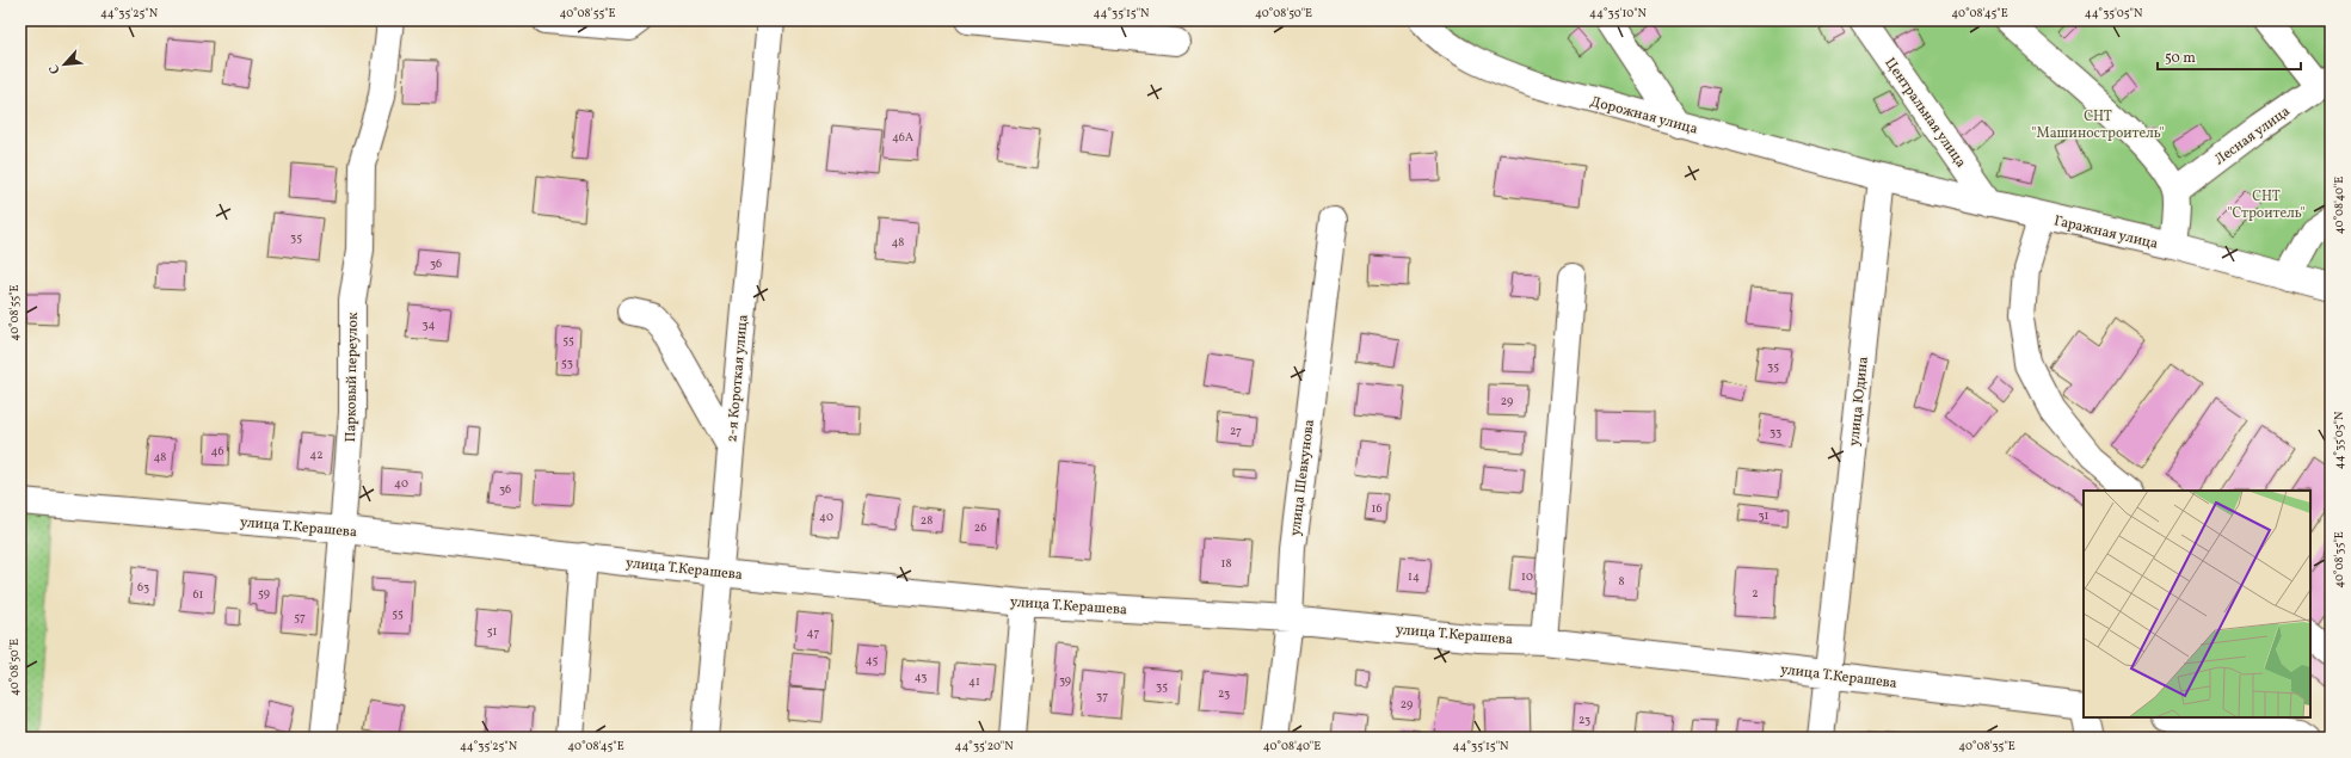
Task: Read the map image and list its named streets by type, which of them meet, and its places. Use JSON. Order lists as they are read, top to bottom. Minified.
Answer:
{"streets":{"street":["Центральная улица","Дорожная улица","Лесная улица","Гаражная улица","Парковый переулок","2-я Короткая улица","улица Юдина","улица Шевкунова","улица Т.Керашева"]},"crossings":[["Центральная улица","Гаражная улица"],["Дорожная улица","Гаражная улица"],["Дорожная улица","улица Юдина"],["Гаражная улица","улица Юдина"],["Парковый переулок","улица Т.Керашева"],["2-я Короткая улица","улица Т.Керашева"],["улица Юдина","улица Т.Керашева"],["улица Шевкунова","улица Т.Керашева"]],"parks":["СНТ \"Машиностроитель\"","СНТ \"Строитель\""],"house_numbers":["46А","35","48","36","34","55","53","35","29","27","33","46","42","48","40","36","16","31","40","28","26","18","14","10","8","63","59","2","61","55","57","51","47","45","43","39","41","35","23","37","29","23"],"scale_bar":"50 m","north":"bottom left","coordinates":["44°35'25\"N","40°08'55\"E","44°35'15\"N","40°08'50\"E","44°35'10\"N","40°08'45\"E","44°35'05\"N","40°08'40\"E","40°08'35\"E","44°35'20\"N"]}
